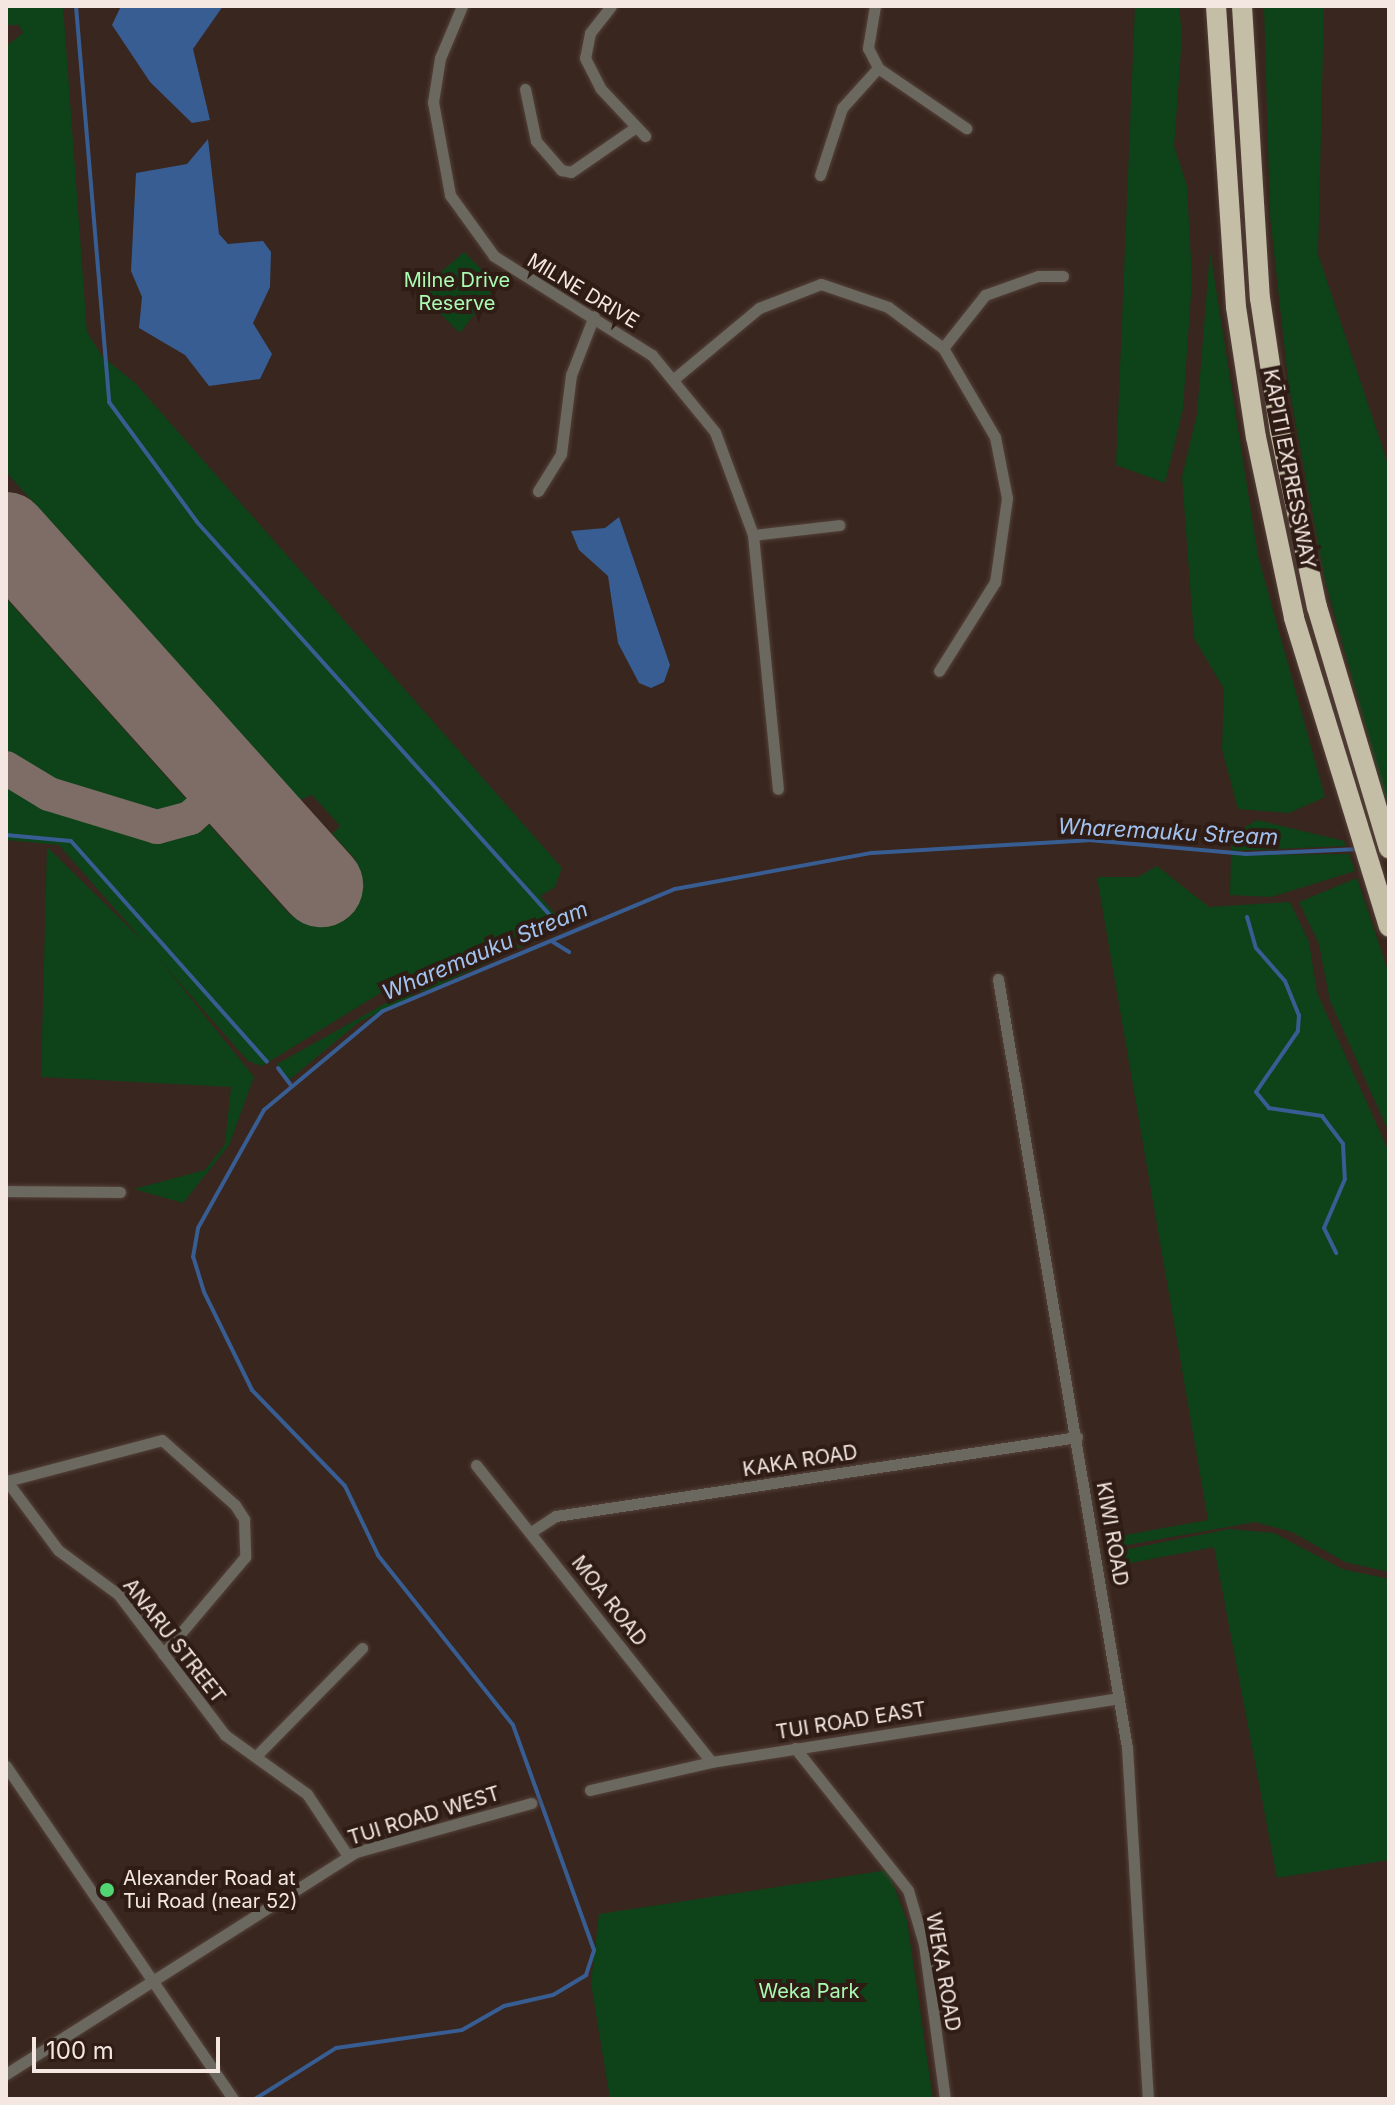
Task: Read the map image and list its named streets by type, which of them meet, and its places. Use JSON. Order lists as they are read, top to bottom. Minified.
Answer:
{"streets":{"highway":["KĀPITI EXPRESSWAY"],"street":["MILNE DRIVE","KAKA ROAD","KIWI ROAD","MOA ROAD","ANARU STREET","TUI ROAD EAST","TUI ROAD WEST","WEKA ROAD"]},"crossings":[["KAKA ROAD","KIWI ROAD"],["KAKA ROAD","MOA ROAD"],["KIWI ROAD","TUI ROAD EAST"],["MOA ROAD","TUI ROAD EAST"],["ANARU STREET","TUI ROAD WEST"],["TUI ROAD EAST","WEKA ROAD"]],"water":["Wharemauku Stream"],"parks":["Milne Drive Reserve","Weka Park"],"places":["Alexander Road at Tui Road (near 52)"],"scale_bar":"100 m"}
